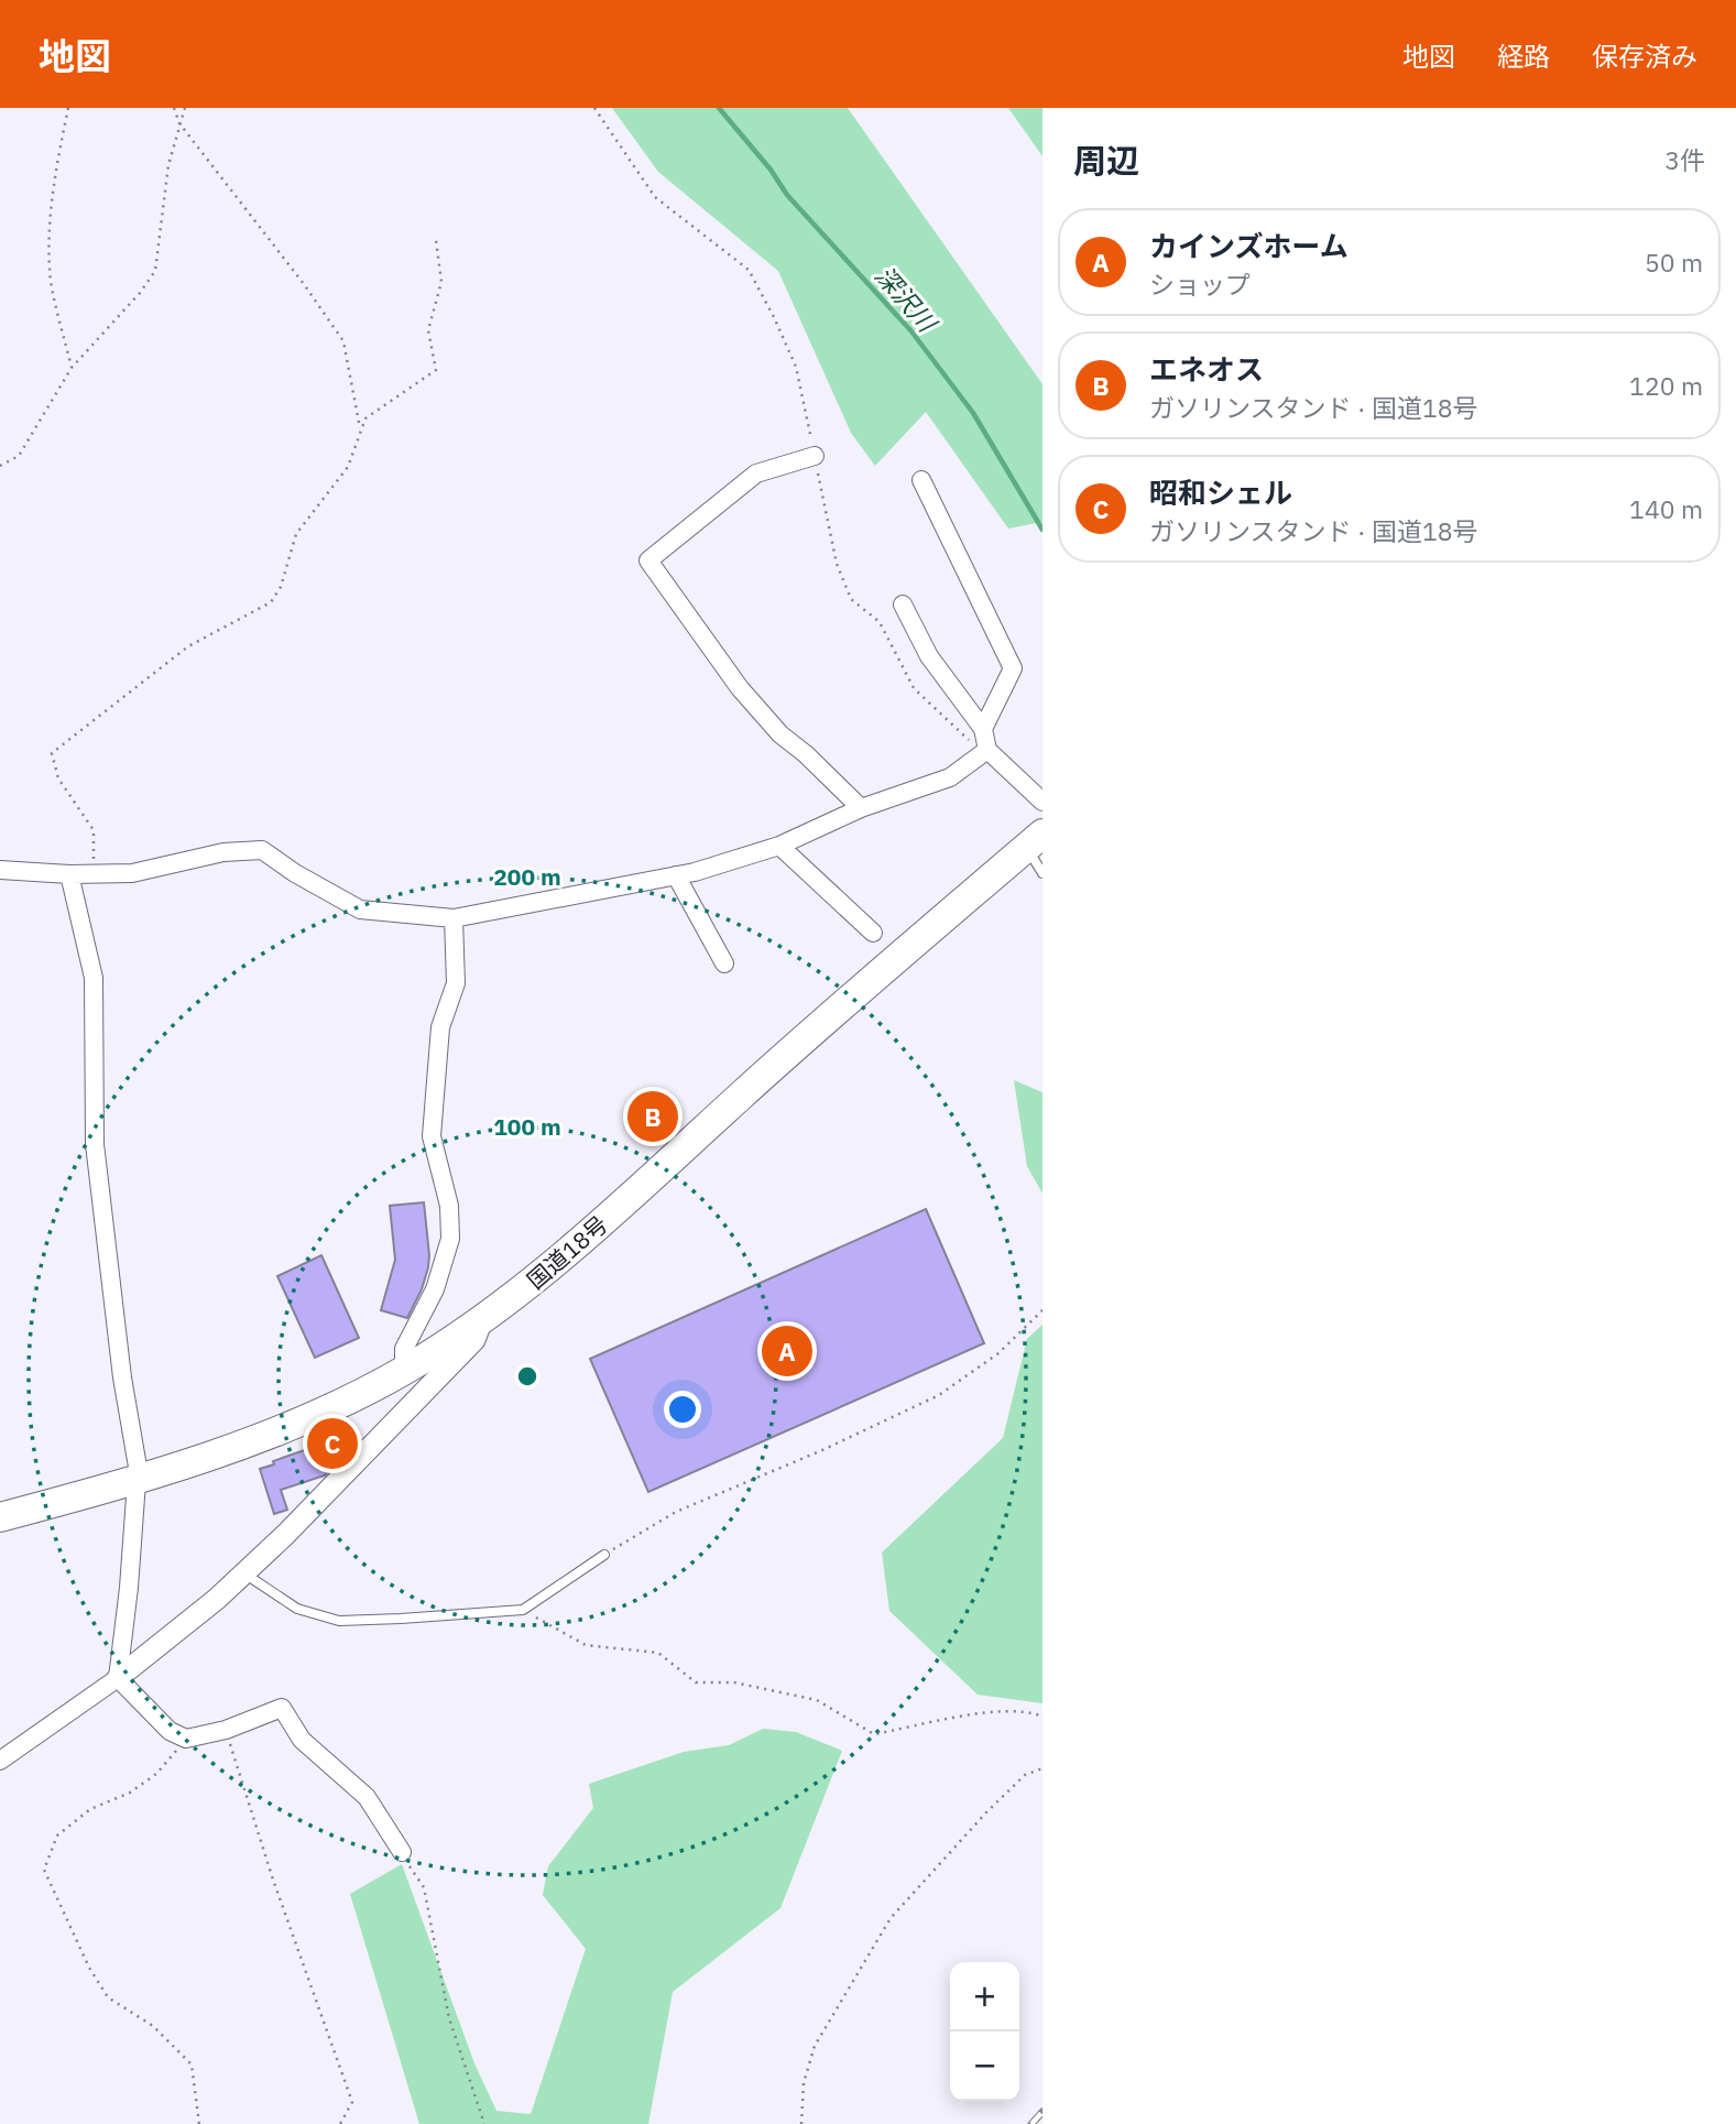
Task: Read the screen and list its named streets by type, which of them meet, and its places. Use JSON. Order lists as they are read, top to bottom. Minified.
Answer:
{"streets":{"highway":["国道18号"]},"water":["深沢川"],"page":{"header":"地図","nav":["地図","経路","保存済み"],"heading":["周辺","3件"],"list":[{"mark":"A","name":"カインズホーム","note":"ショップ","value":"50 m"},{"mark":"B","name":"エネオス","note":"ガソリンスタンド · 国道18号","value":"120 m"},{"mark":"C","name":"昭和シェル","note":"ガソリンスタンド · 国道18号","value":"140 m"}],"pins":["B","A","C"],"map_buttons":["+","−"]},"rings":["200 m","100 m"]}
